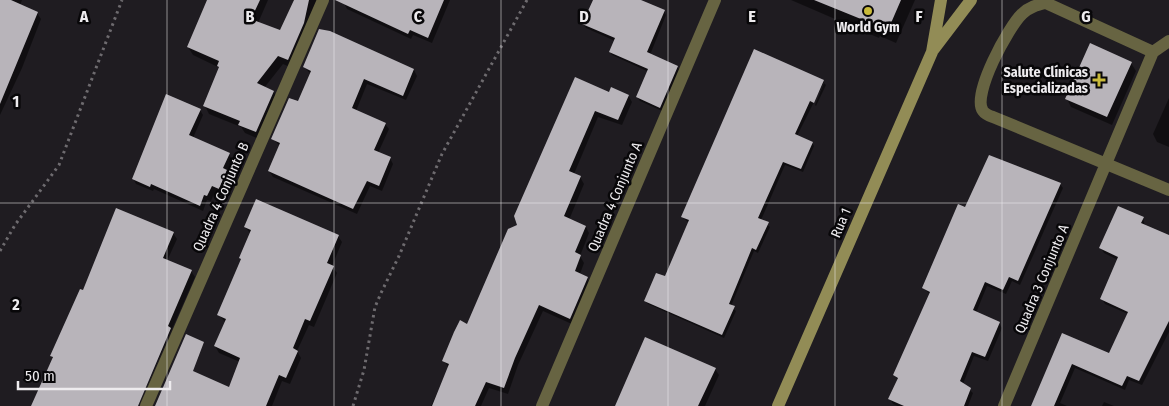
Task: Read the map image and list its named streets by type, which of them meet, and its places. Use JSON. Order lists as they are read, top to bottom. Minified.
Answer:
{"streets":{"street":["Quadra 4 Conjunto B","Quadra 4 Conjunto A","Rua 1","Quadra 3 Conjunto A"]},"places":{"other":["World Gym"],"health":["Salute Clínicas Especializadas"]},"scale_bar":"50 m","grid":{"columns":["A","B","C","D","E","F","G"],"rows":["1","2"]}}
